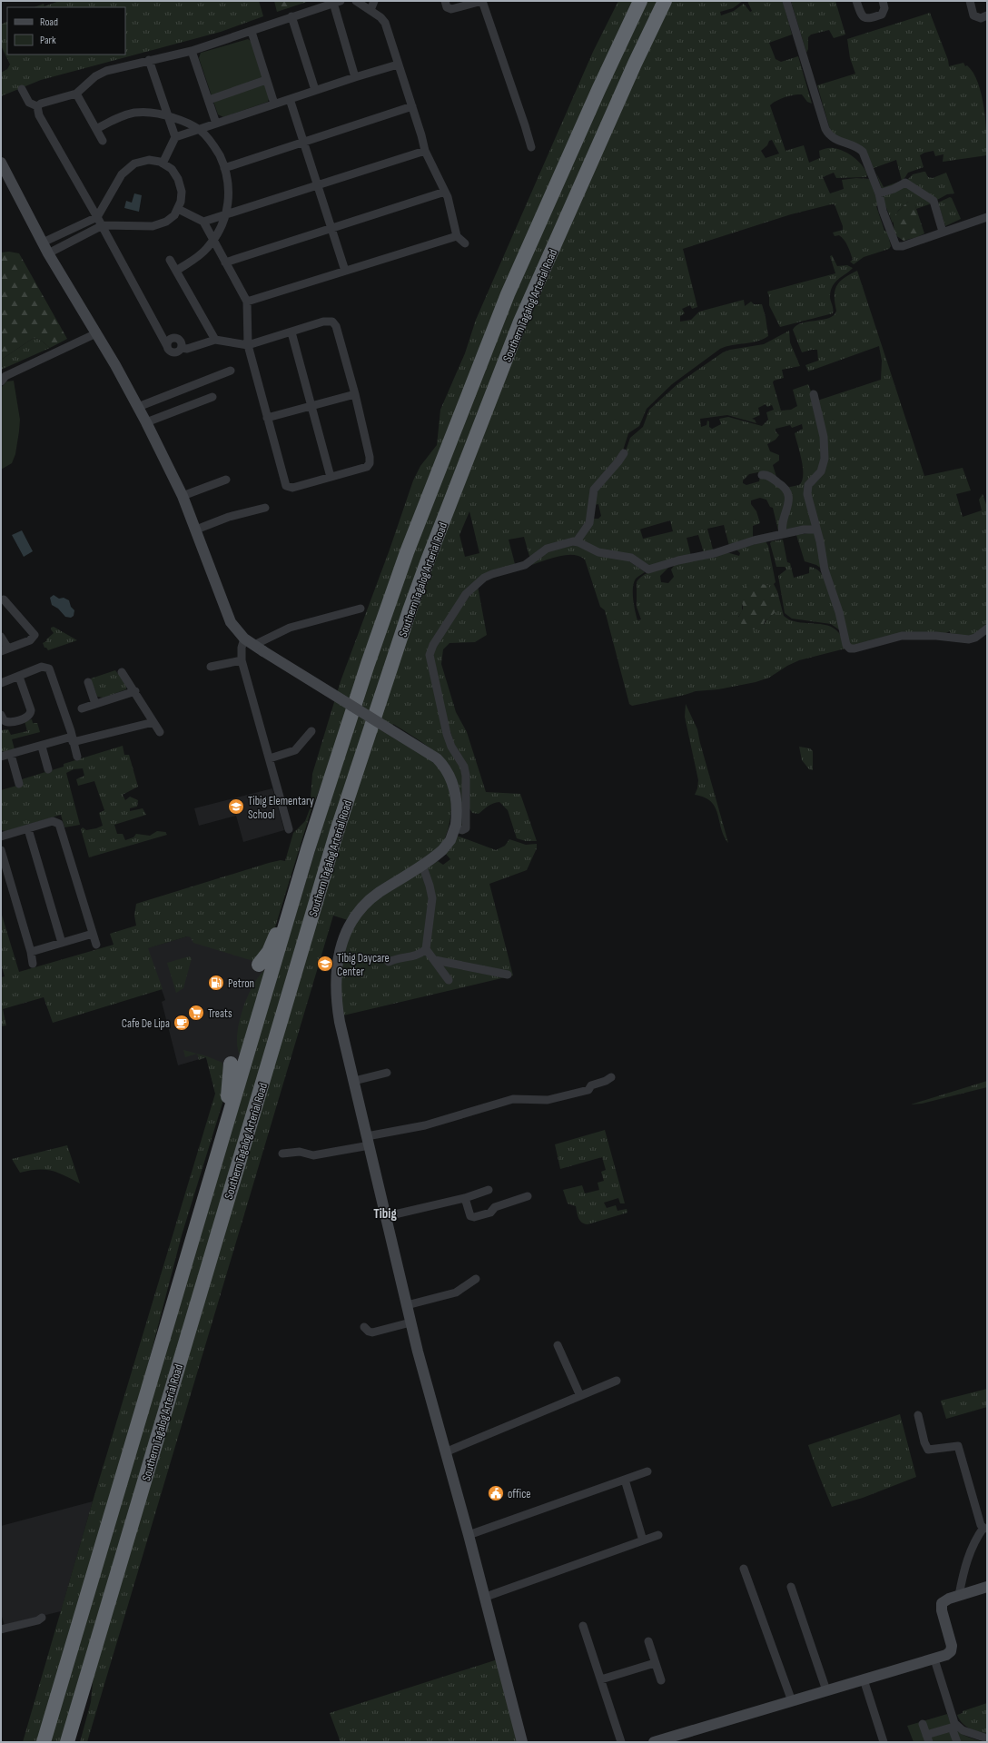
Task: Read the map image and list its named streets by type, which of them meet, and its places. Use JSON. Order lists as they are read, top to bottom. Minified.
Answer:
{"streets":{"highway":["Southern Tagalog Arterial Road"]},"districts":["Tibig"],"places":{"school or university":["Tibig Elementary School","Tibig Daycare Center"],"fuel station":["Petron"],"supermarket":["Treats"],"cafe":["Cafe De Lipa"],"public building":["office"]},"legend":["Road","Park"]}
